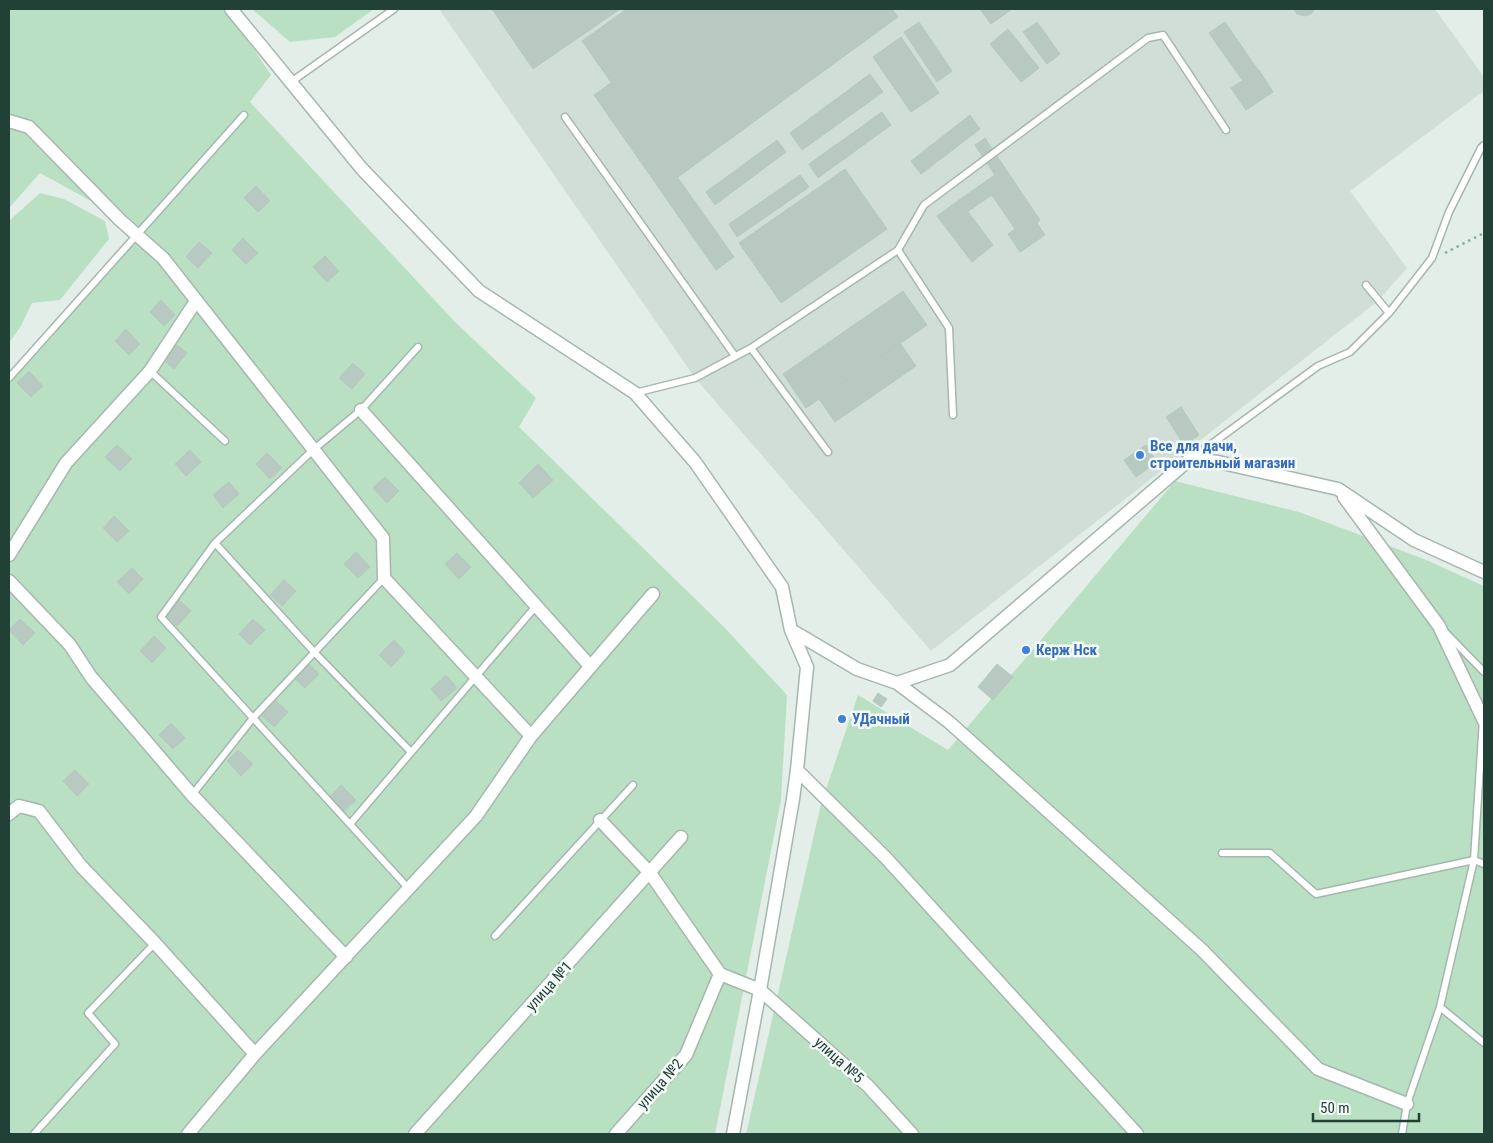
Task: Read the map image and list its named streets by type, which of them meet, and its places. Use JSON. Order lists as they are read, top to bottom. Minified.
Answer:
{"streets":{"street":["улица №1","улица №5","улица №2"]},"crossings":[["улица №5","улица №2"]],"places":["Все для дачи, строительный магазин","Керж Нск","УДачный"],"scale_bar":"50 m"}
